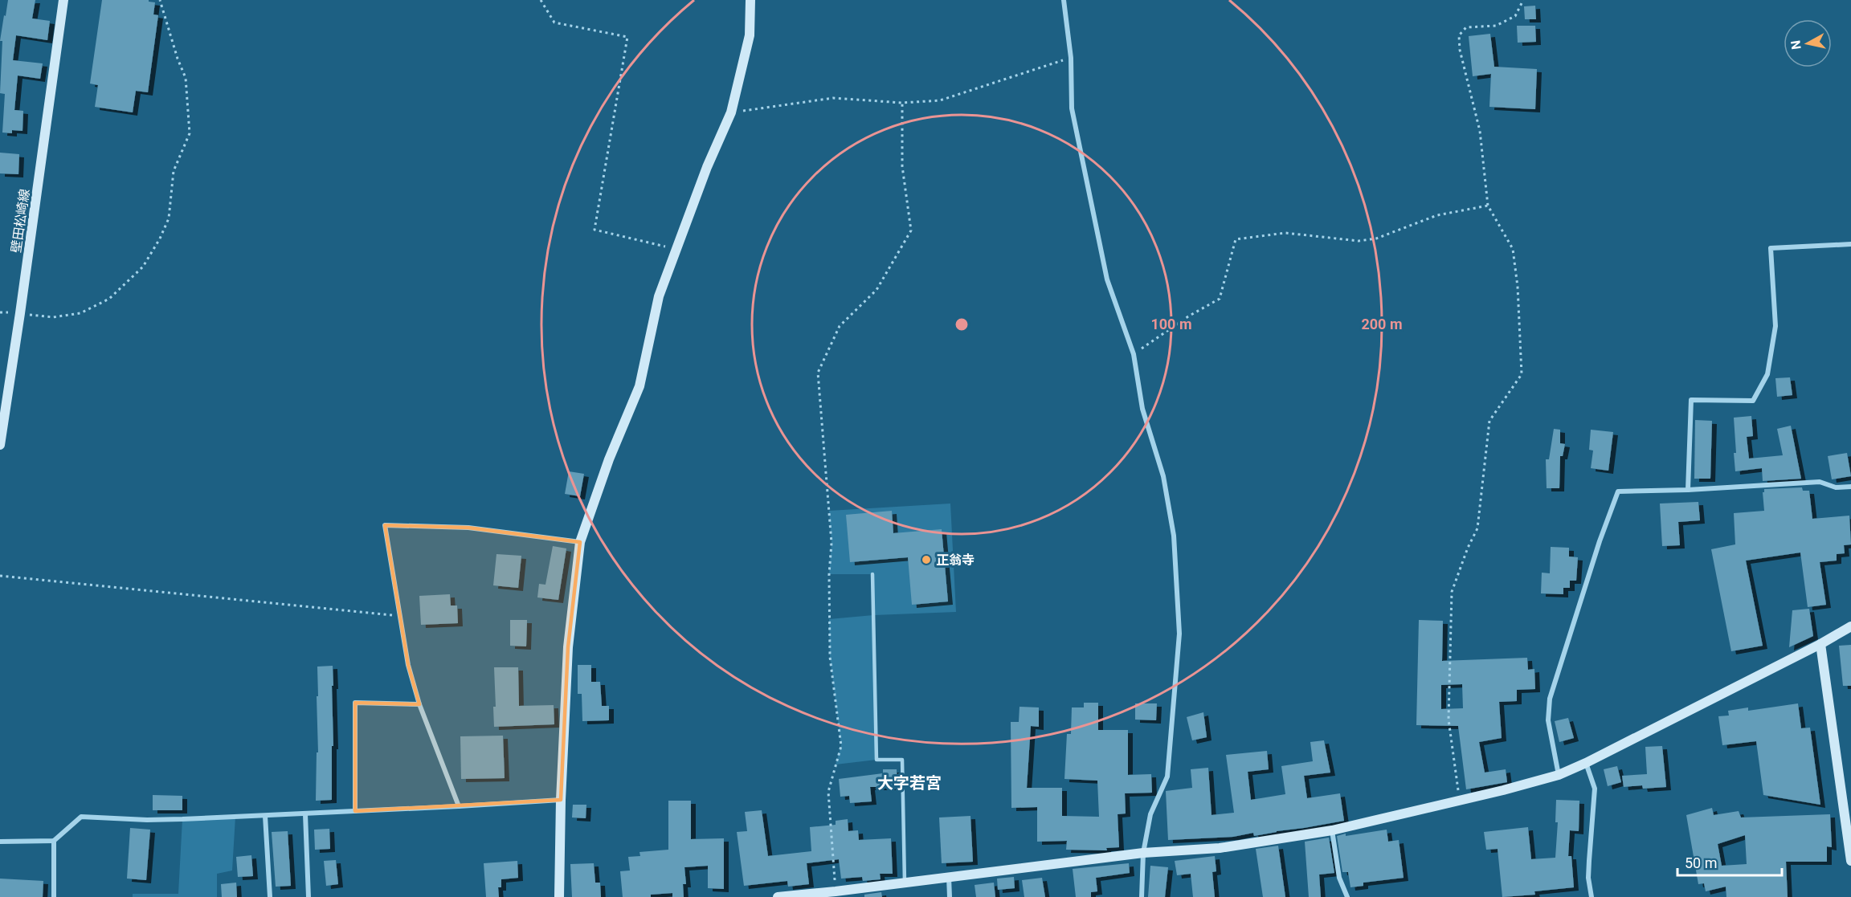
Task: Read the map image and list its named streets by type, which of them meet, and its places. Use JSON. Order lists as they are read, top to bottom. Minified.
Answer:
{"streets":{"street":["壁田松崎線"]},"districts":["大字若宮"],"places":["正翁寺"],"scale_bar":"50 m","north":"left","rings":["100 m","200 m"]}
